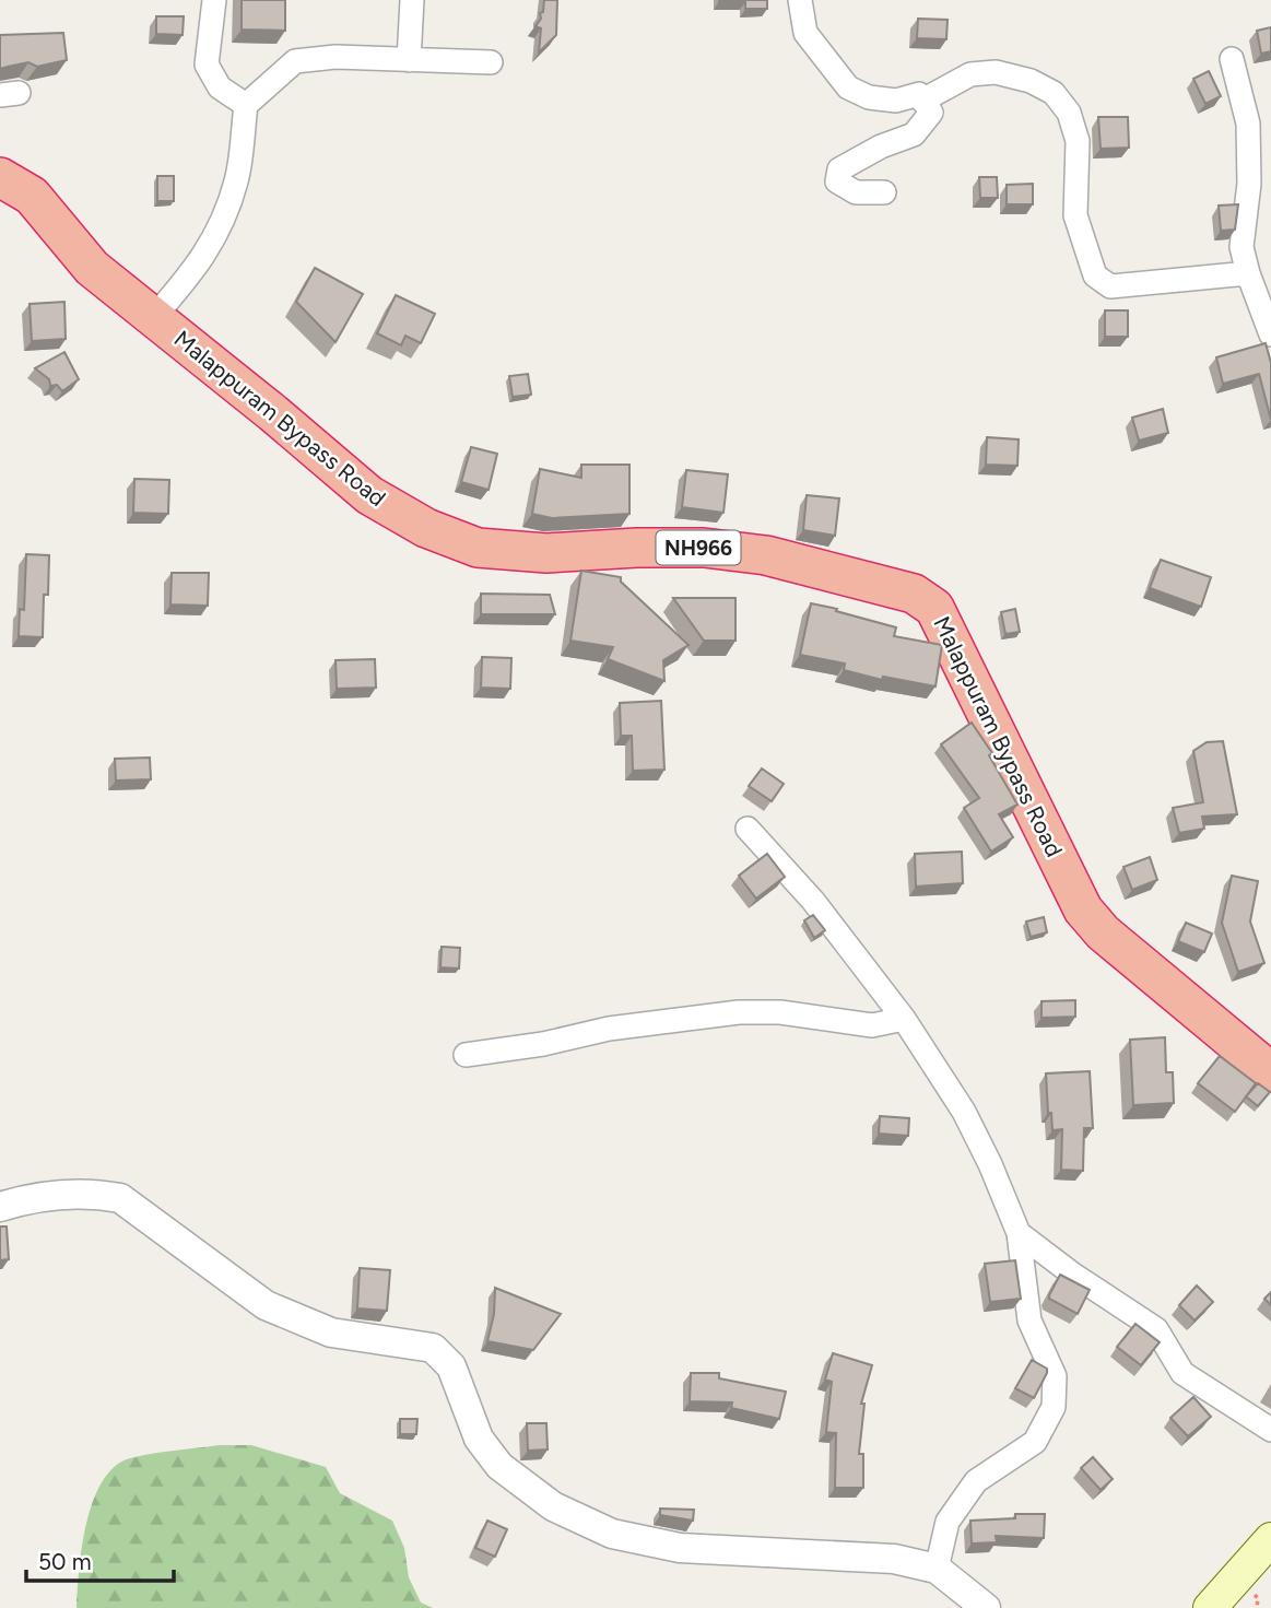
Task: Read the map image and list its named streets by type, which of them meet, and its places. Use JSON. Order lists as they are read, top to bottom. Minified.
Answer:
{"streets":{"highway":["Malappuram Bypass Road","NH966"]},"scale_bar":"50 m"}
